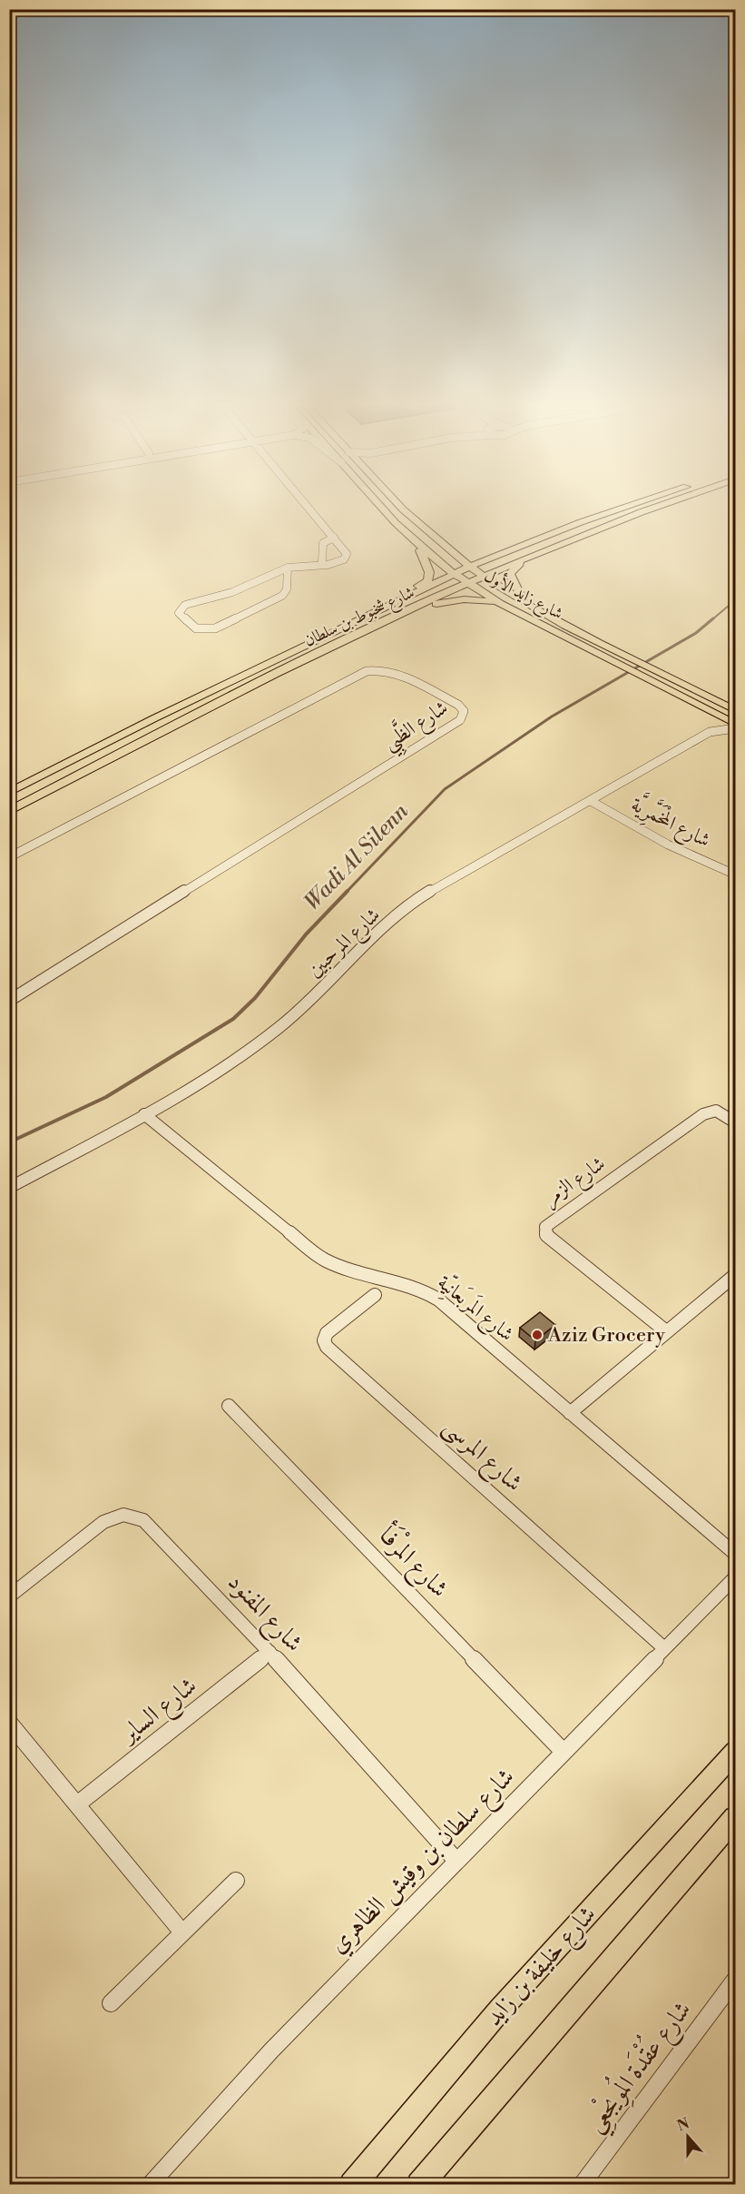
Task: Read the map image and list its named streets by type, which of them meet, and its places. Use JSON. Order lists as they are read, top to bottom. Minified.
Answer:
{"streets":{"highway":["شارع خليفة بن زايد"],"main road":["شارع زايد الأول","شارع شخبوط بن سلطان"],"street":["شارع الظَّبِي","شارع المْخَمَّرِيَّة","شارع المرحبين","شارع الزمر","شارع المَربَعانِيّة","شارع المرسى","شارع المرْفَأ","شارع المفنود","شارع الساير","شارع سلطان بن وقيش الظاهري","شارع عُقْدَة المُوِيجْعِي"]},"crossings":[["شارع زايد الأول","شارع شخبوط بن سلطان"],["شارع المْخَمَّرِيَّة","شارع المرحبين"],["شارع المرحبين","شارع المَربَعانِيّة"],["شارع المرسى","شارع سلطان بن وقيش الظاهري"],["شارع المرْفَأ","شارع سلطان بن وقيش الظاهري"],["شارع المفنود","شارع الساير"],["شارع المفنود","شارع سلطان بن وقيش الظاهري"]],"water":["Wadi Al Silenn"],"places":["Aziz Grocery"],"north":"top"}
